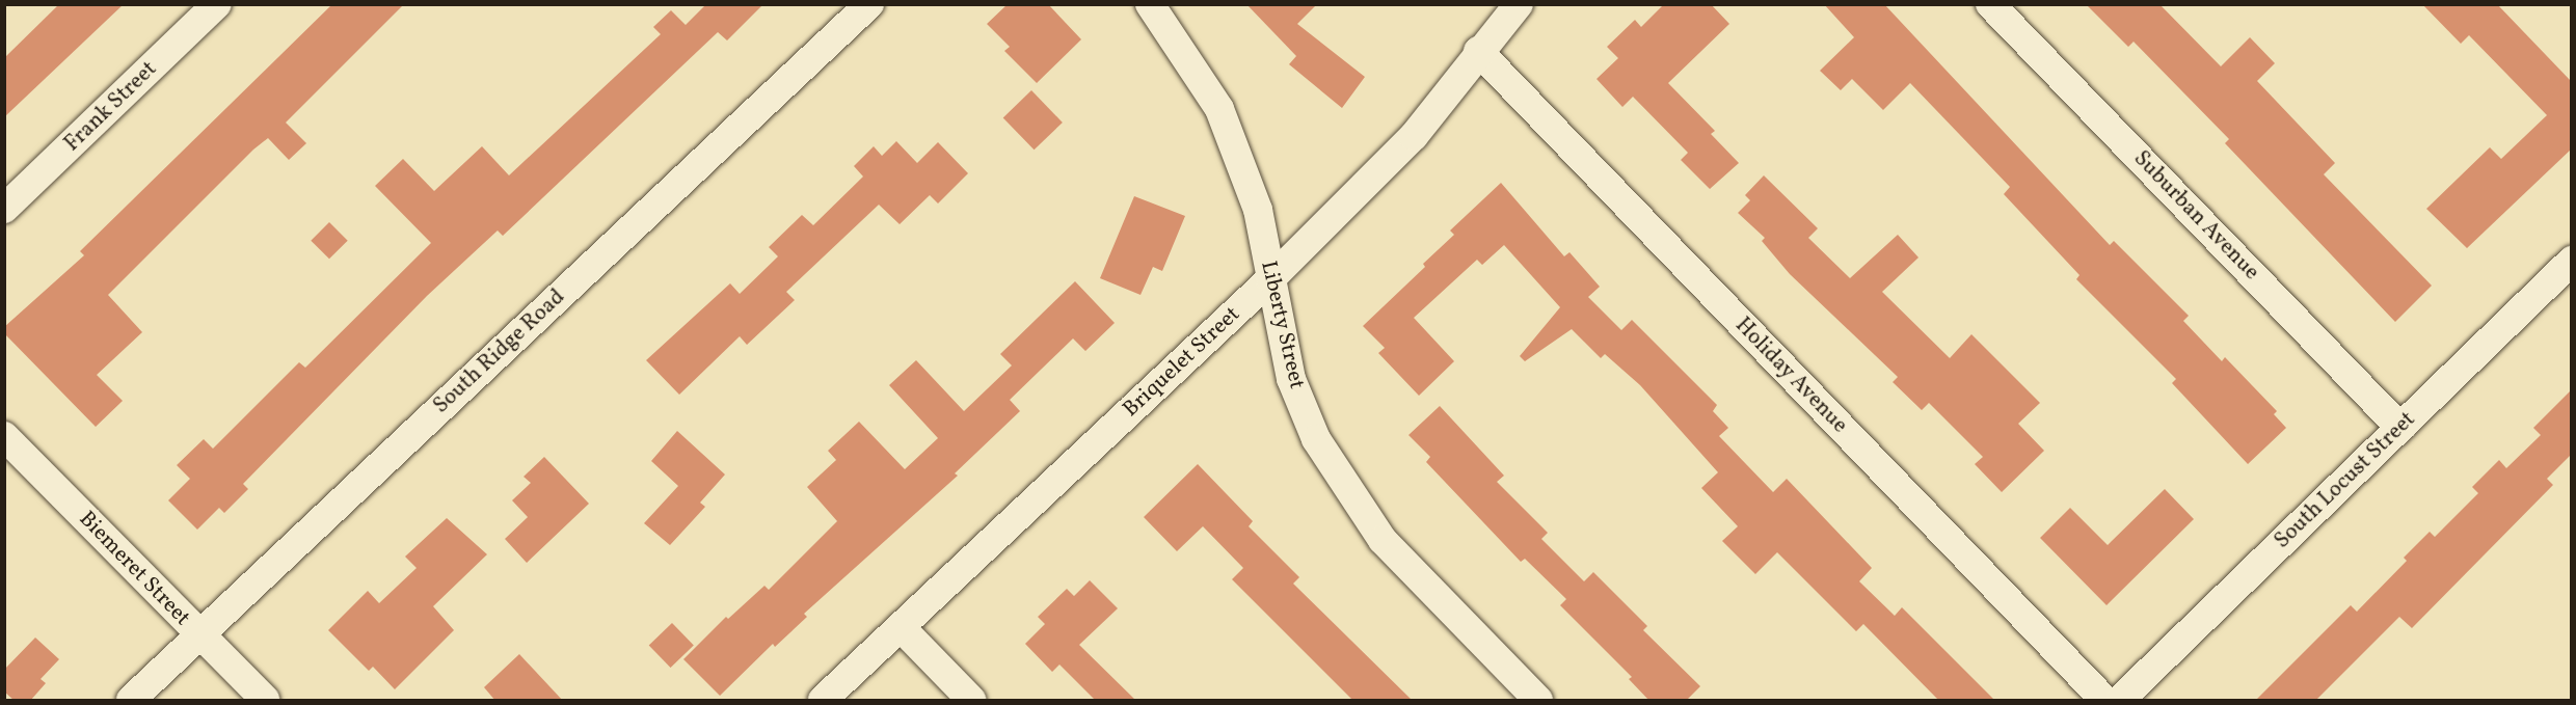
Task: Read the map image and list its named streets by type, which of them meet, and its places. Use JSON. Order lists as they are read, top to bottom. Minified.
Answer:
{"streets":{"street":["Frank Street","Suburban Avenue","Liberty Street","South Ridge Road","Briquelet Street","Holiday Avenue","South Locust Street","Biemeret Street"]},"crossings":[["Suburban Avenue","South Locust Street"],["Liberty Street","Briquelet Street"],["South Ridge Road","Biemeret Street"],["Briquelet Street","Holiday Avenue"]]}
